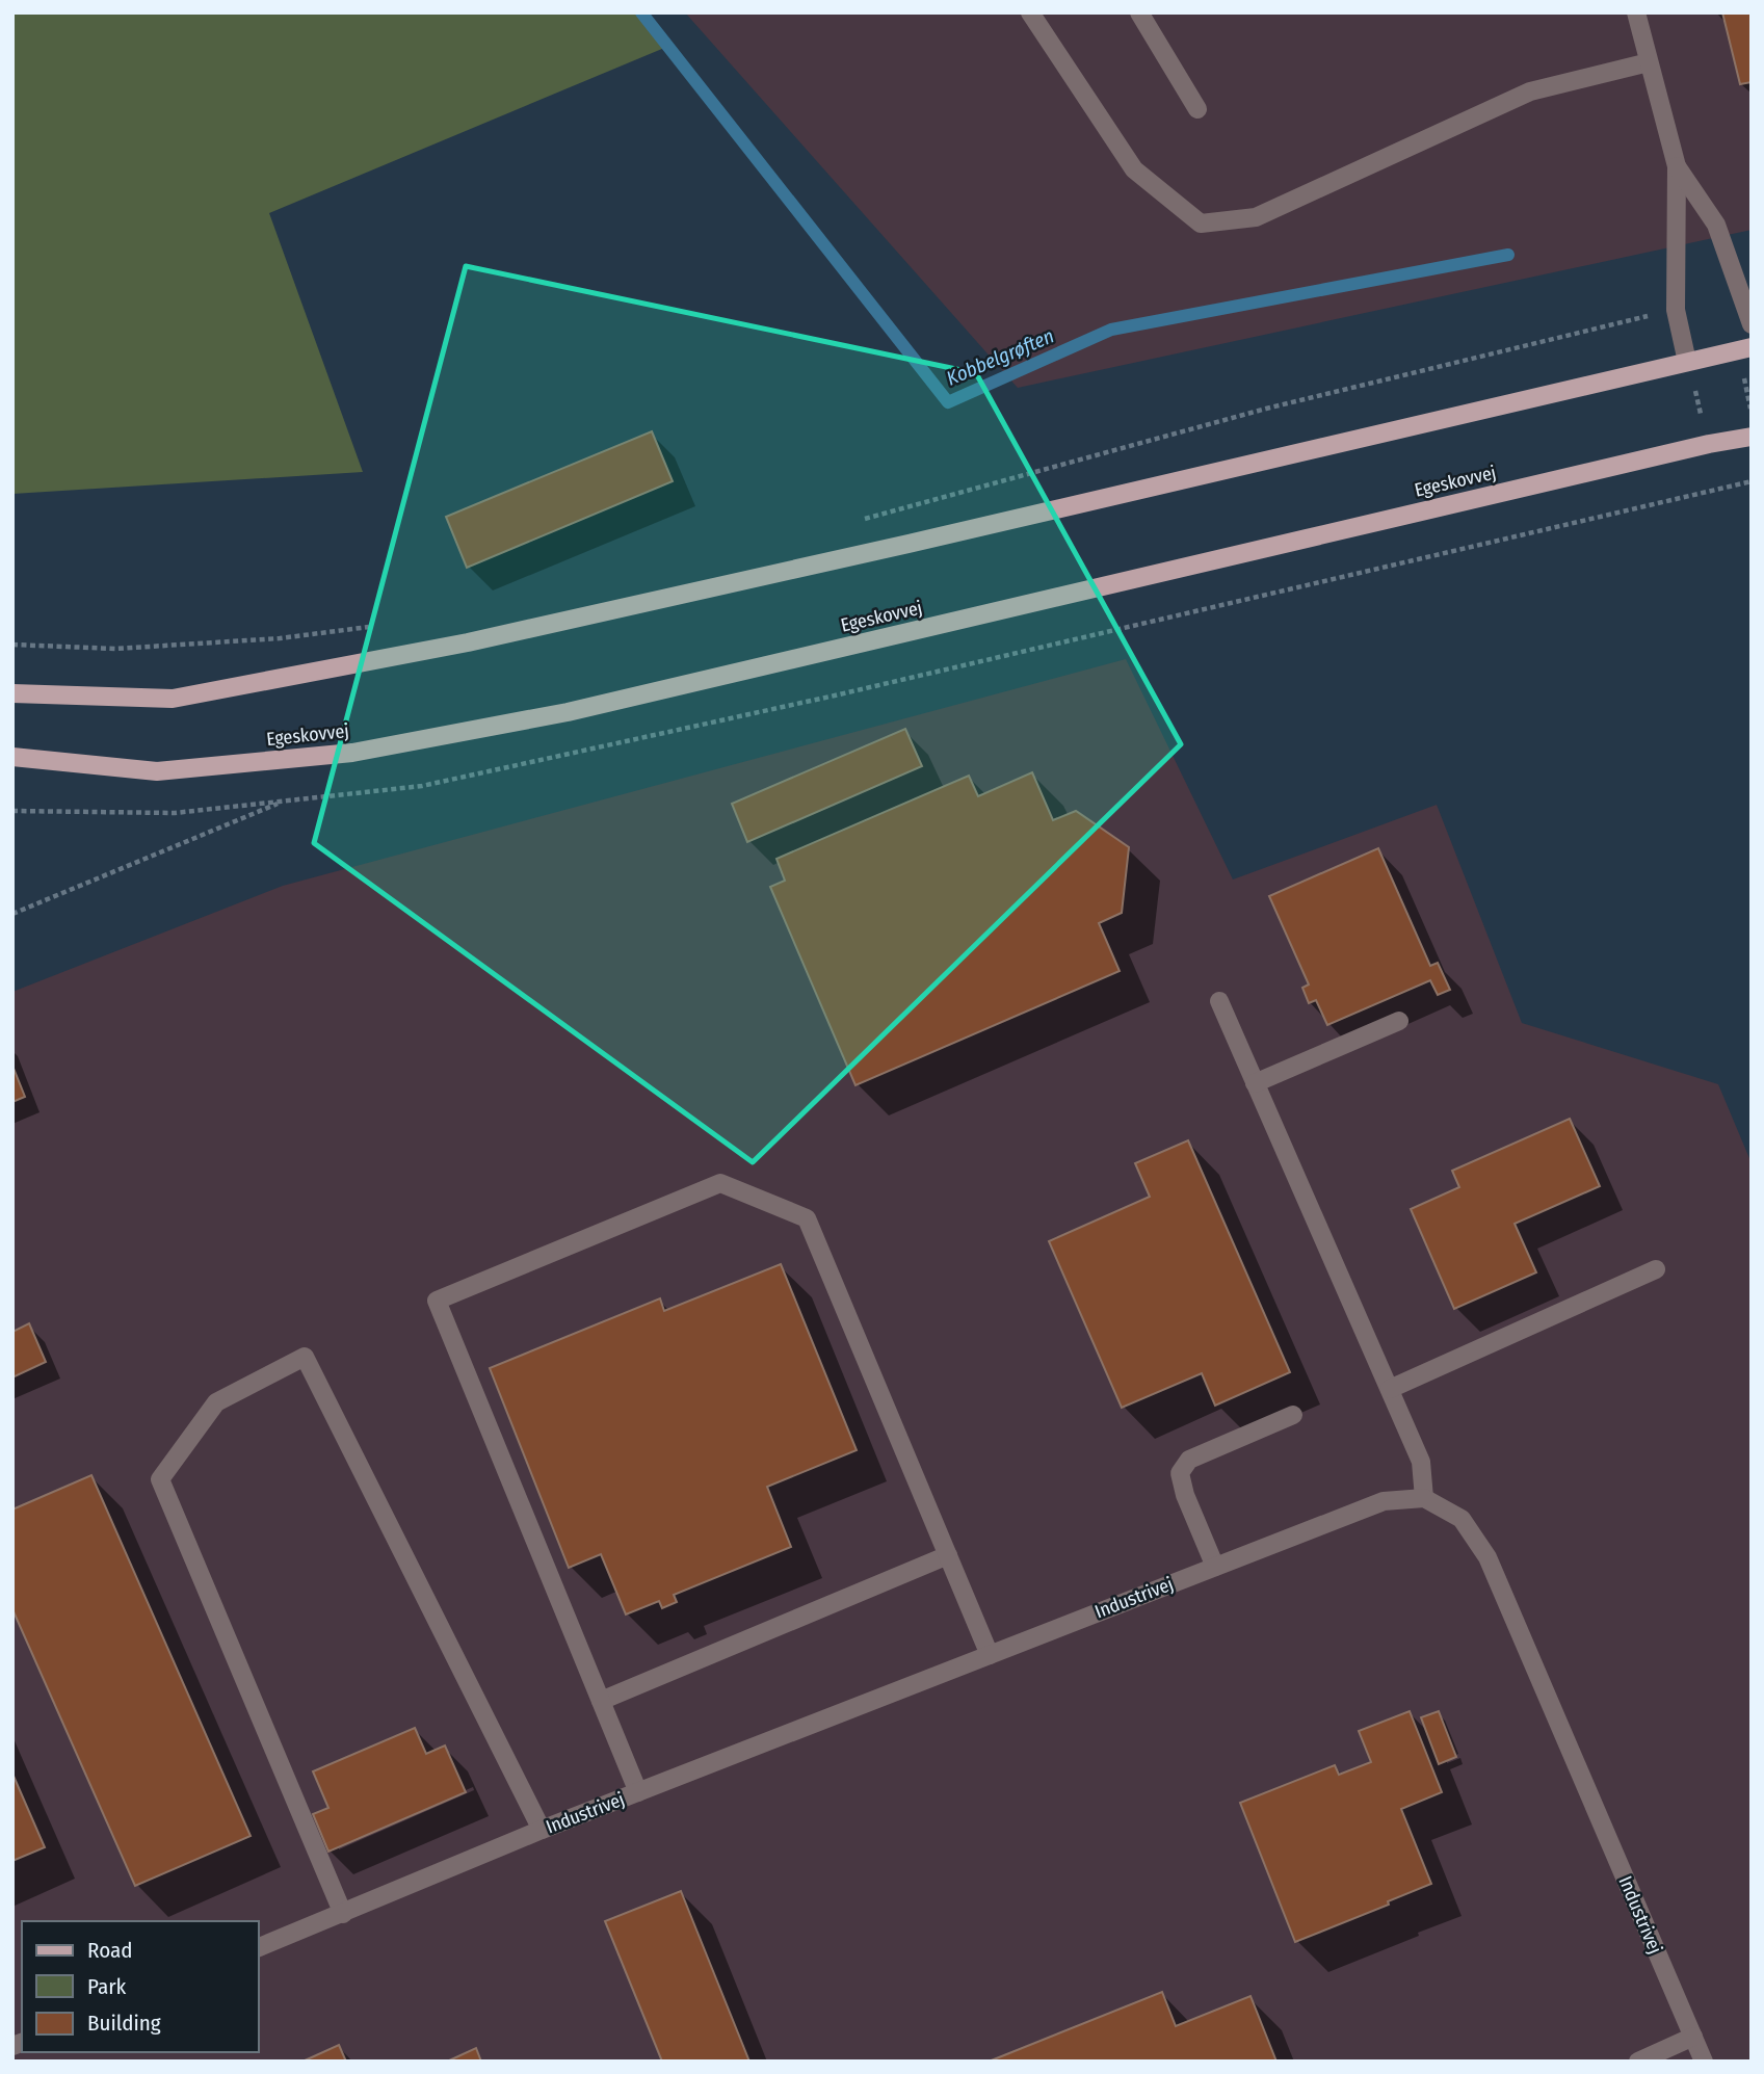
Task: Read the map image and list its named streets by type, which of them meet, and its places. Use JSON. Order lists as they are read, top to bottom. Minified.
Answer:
{"streets":{"main road":["Egeskovvej"],"street":["Industrivej"]},"water":["Kobbelgrøften"],"legend":["Road","Park","Building"]}
